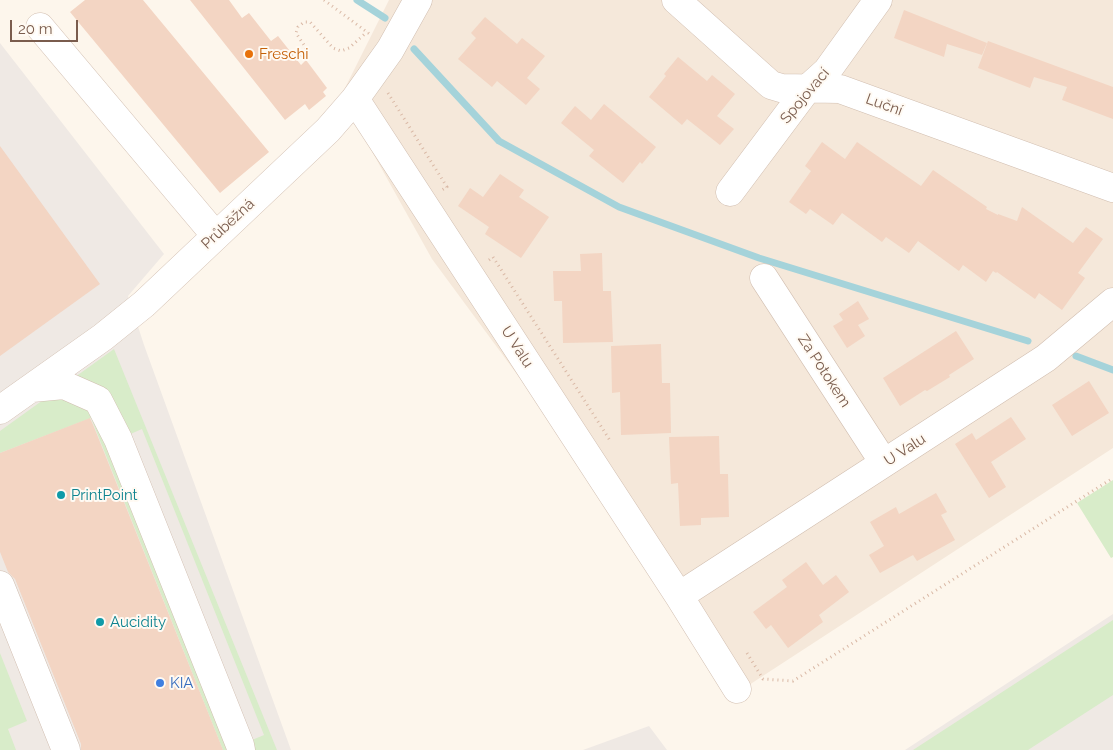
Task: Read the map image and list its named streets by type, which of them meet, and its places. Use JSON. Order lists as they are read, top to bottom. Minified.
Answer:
{"streets":{"street":["Spojovací","Luční","Průběžná","U Valu","Za Potokem"]},"crossings":[["Spojovací","Luční"],["Průběžná","U Valu"],["U Valu","Za Potokem"]],"places":["Freschi","PrintPoint","Aucidity","KIA"],"scale_bar":"20 m"}
